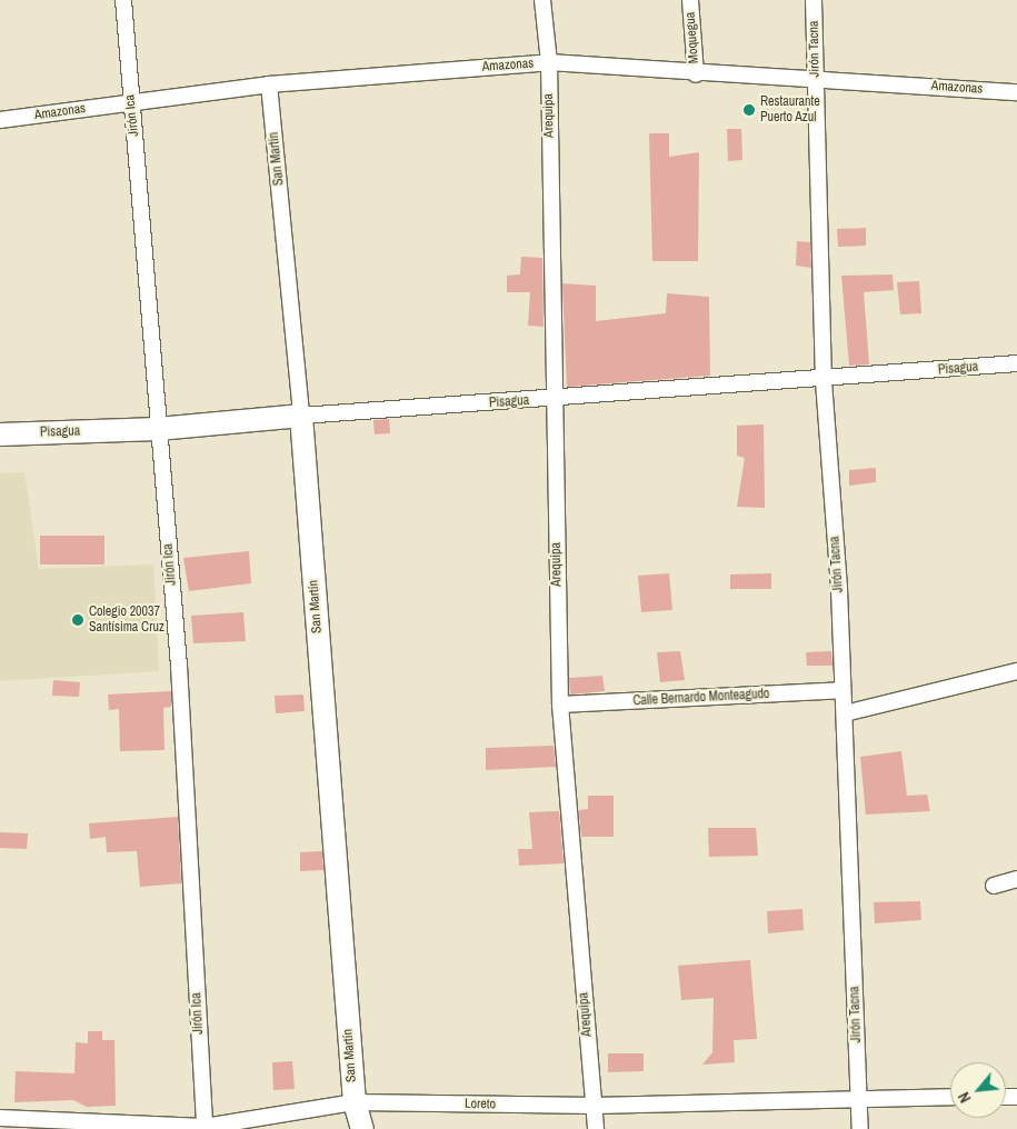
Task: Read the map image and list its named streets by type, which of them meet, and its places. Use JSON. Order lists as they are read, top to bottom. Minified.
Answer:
{"streets":{"street":["Moquegua","Jirón Tacna","Amazonas","Jirón Ica","Arequipa","San Martín","Pisagua","Calle Bernardo Monteagudo","Loreto"]},"crossings":[["Moquegua","Amazonas"],["Jirón Tacna","Amazonas"],["Jirón Tacna","Pisagua"],["Jirón Tacna","Calle Bernardo Monteagudo"],["Jirón Tacna","Loreto"],["Amazonas","Jirón Ica"],["Amazonas","Arequipa"],["Amazonas","San Martín"],["Jirón Ica","Pisagua"],["Jirón Ica","Loreto"],["Arequipa","Pisagua"],["Arequipa","Calle Bernardo Monteagudo"],["Arequipa","Loreto"],["San Martín","Pisagua"],["San Martín","Loreto"]],"places":["Restaurante Puerto Azul","Colegio 20037 Santísima Cruz"],"north":"bottom left"}
